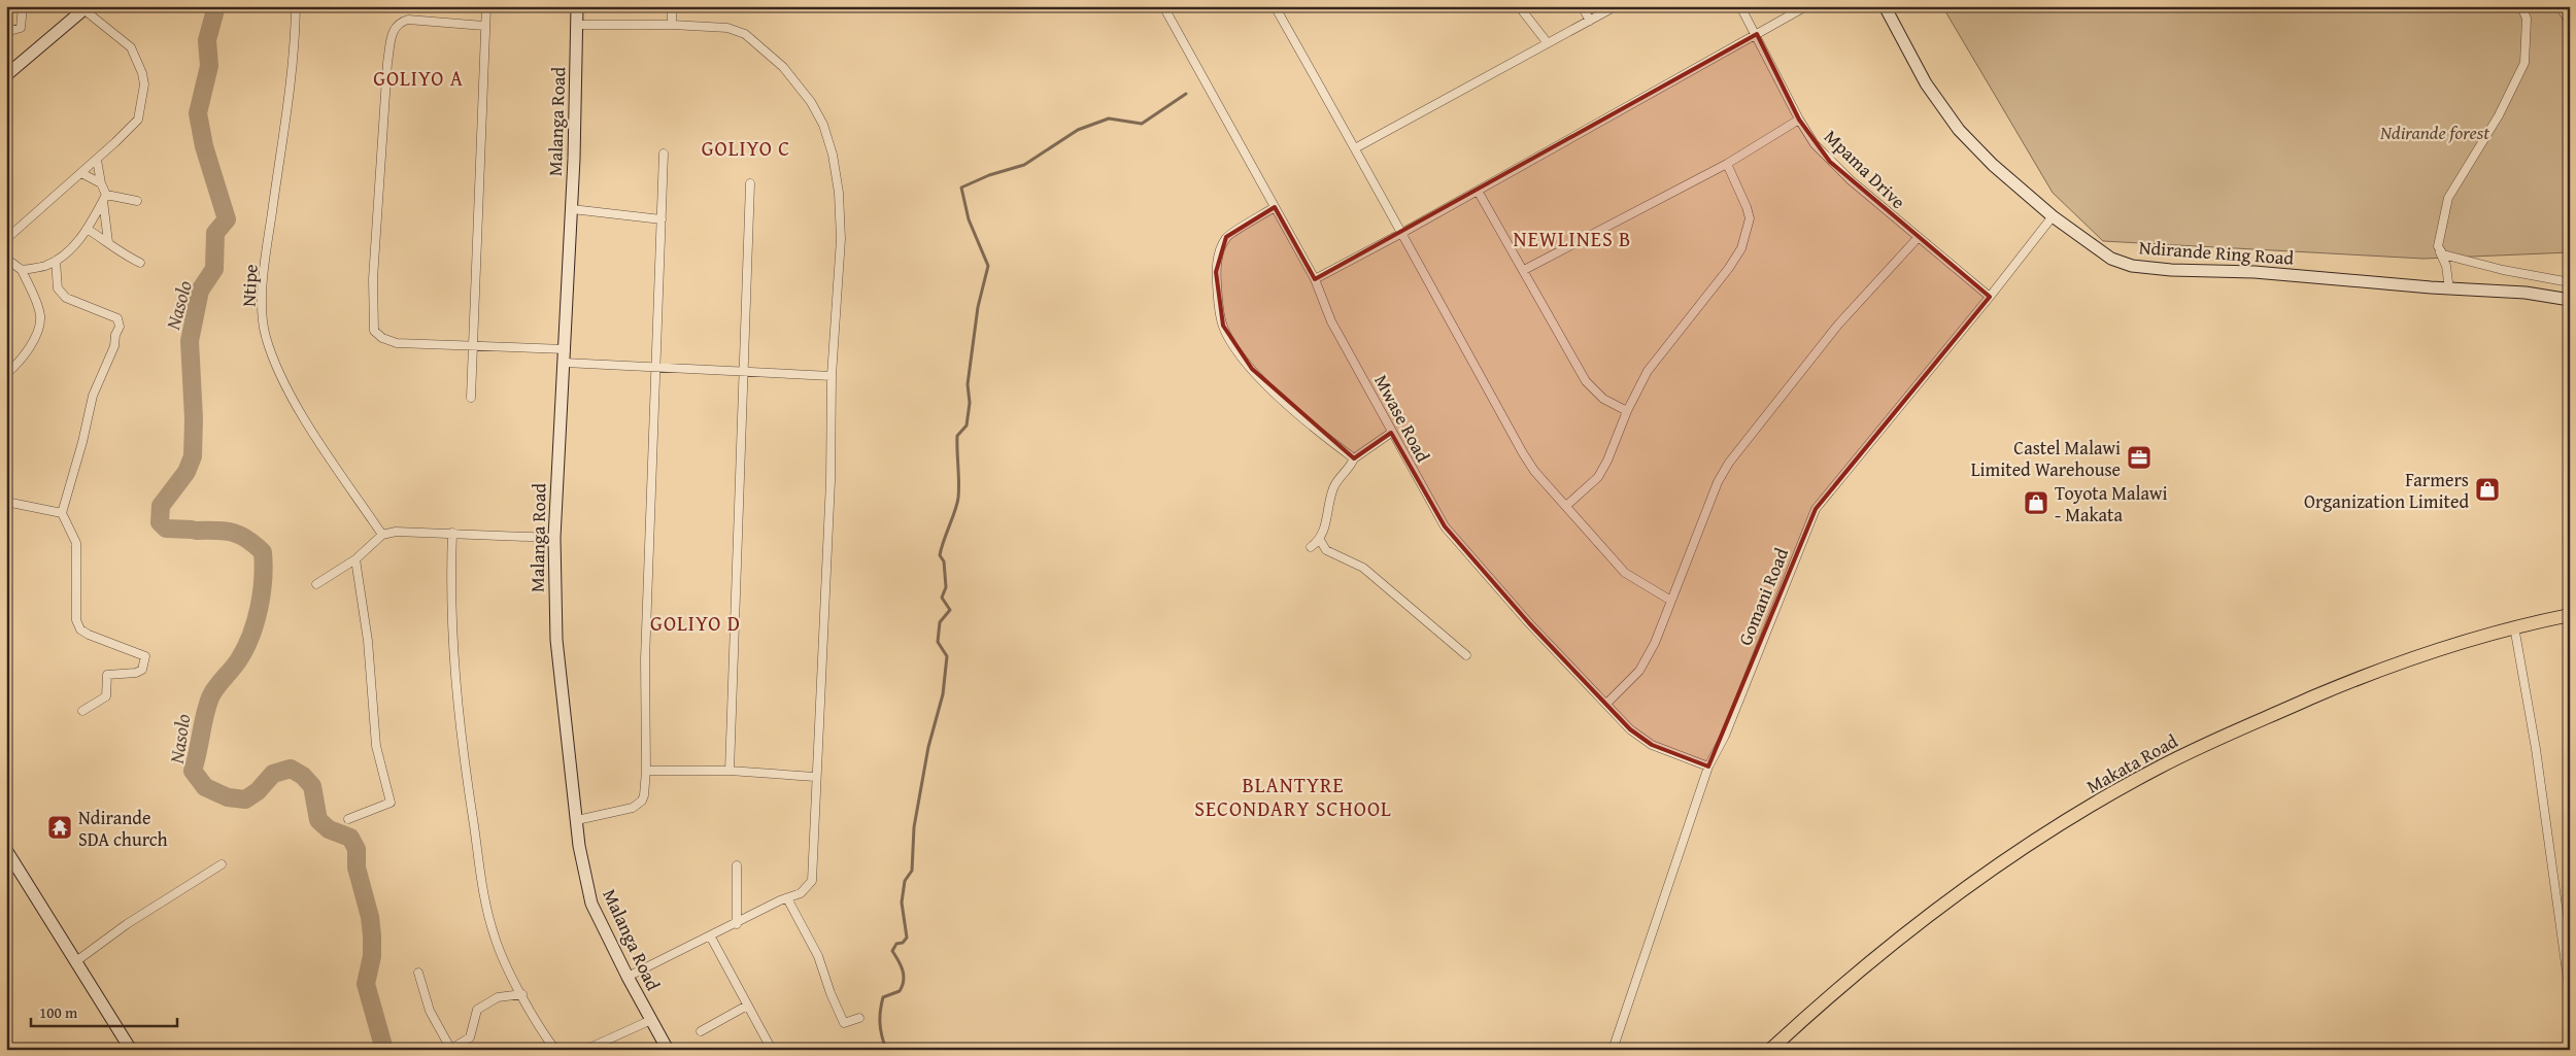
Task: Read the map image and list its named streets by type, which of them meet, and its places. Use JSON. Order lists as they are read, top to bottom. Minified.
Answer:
{"streets":{"main road":["Makata Road"],"street":["Malanga Road","Mpama Drive","Ndirande Ring Road","Ntipe","Mwase Road","Gomani Road"]},"crossings":[["Mpama Drive","Gomani Road"],["Ndirande Ring Road","Gomani Road"],["Mwase Road","Gomani Road"]],"districts":["GOLIYO A","GOLIYO C","NEWLINES B","GOLIYO D","BLANTYRE SECONDARY SCHOOL"],"water":["Nasolo"],"parks":["Ndirande forest"],"places":{"office":["Castel Malawi Limited Warehouse"],"shop":["Farmers Organization Limited","Toyota Malawi - Makata"],"temple":["Ndirande SDA church"]},"scale_bar":"100 m"}
